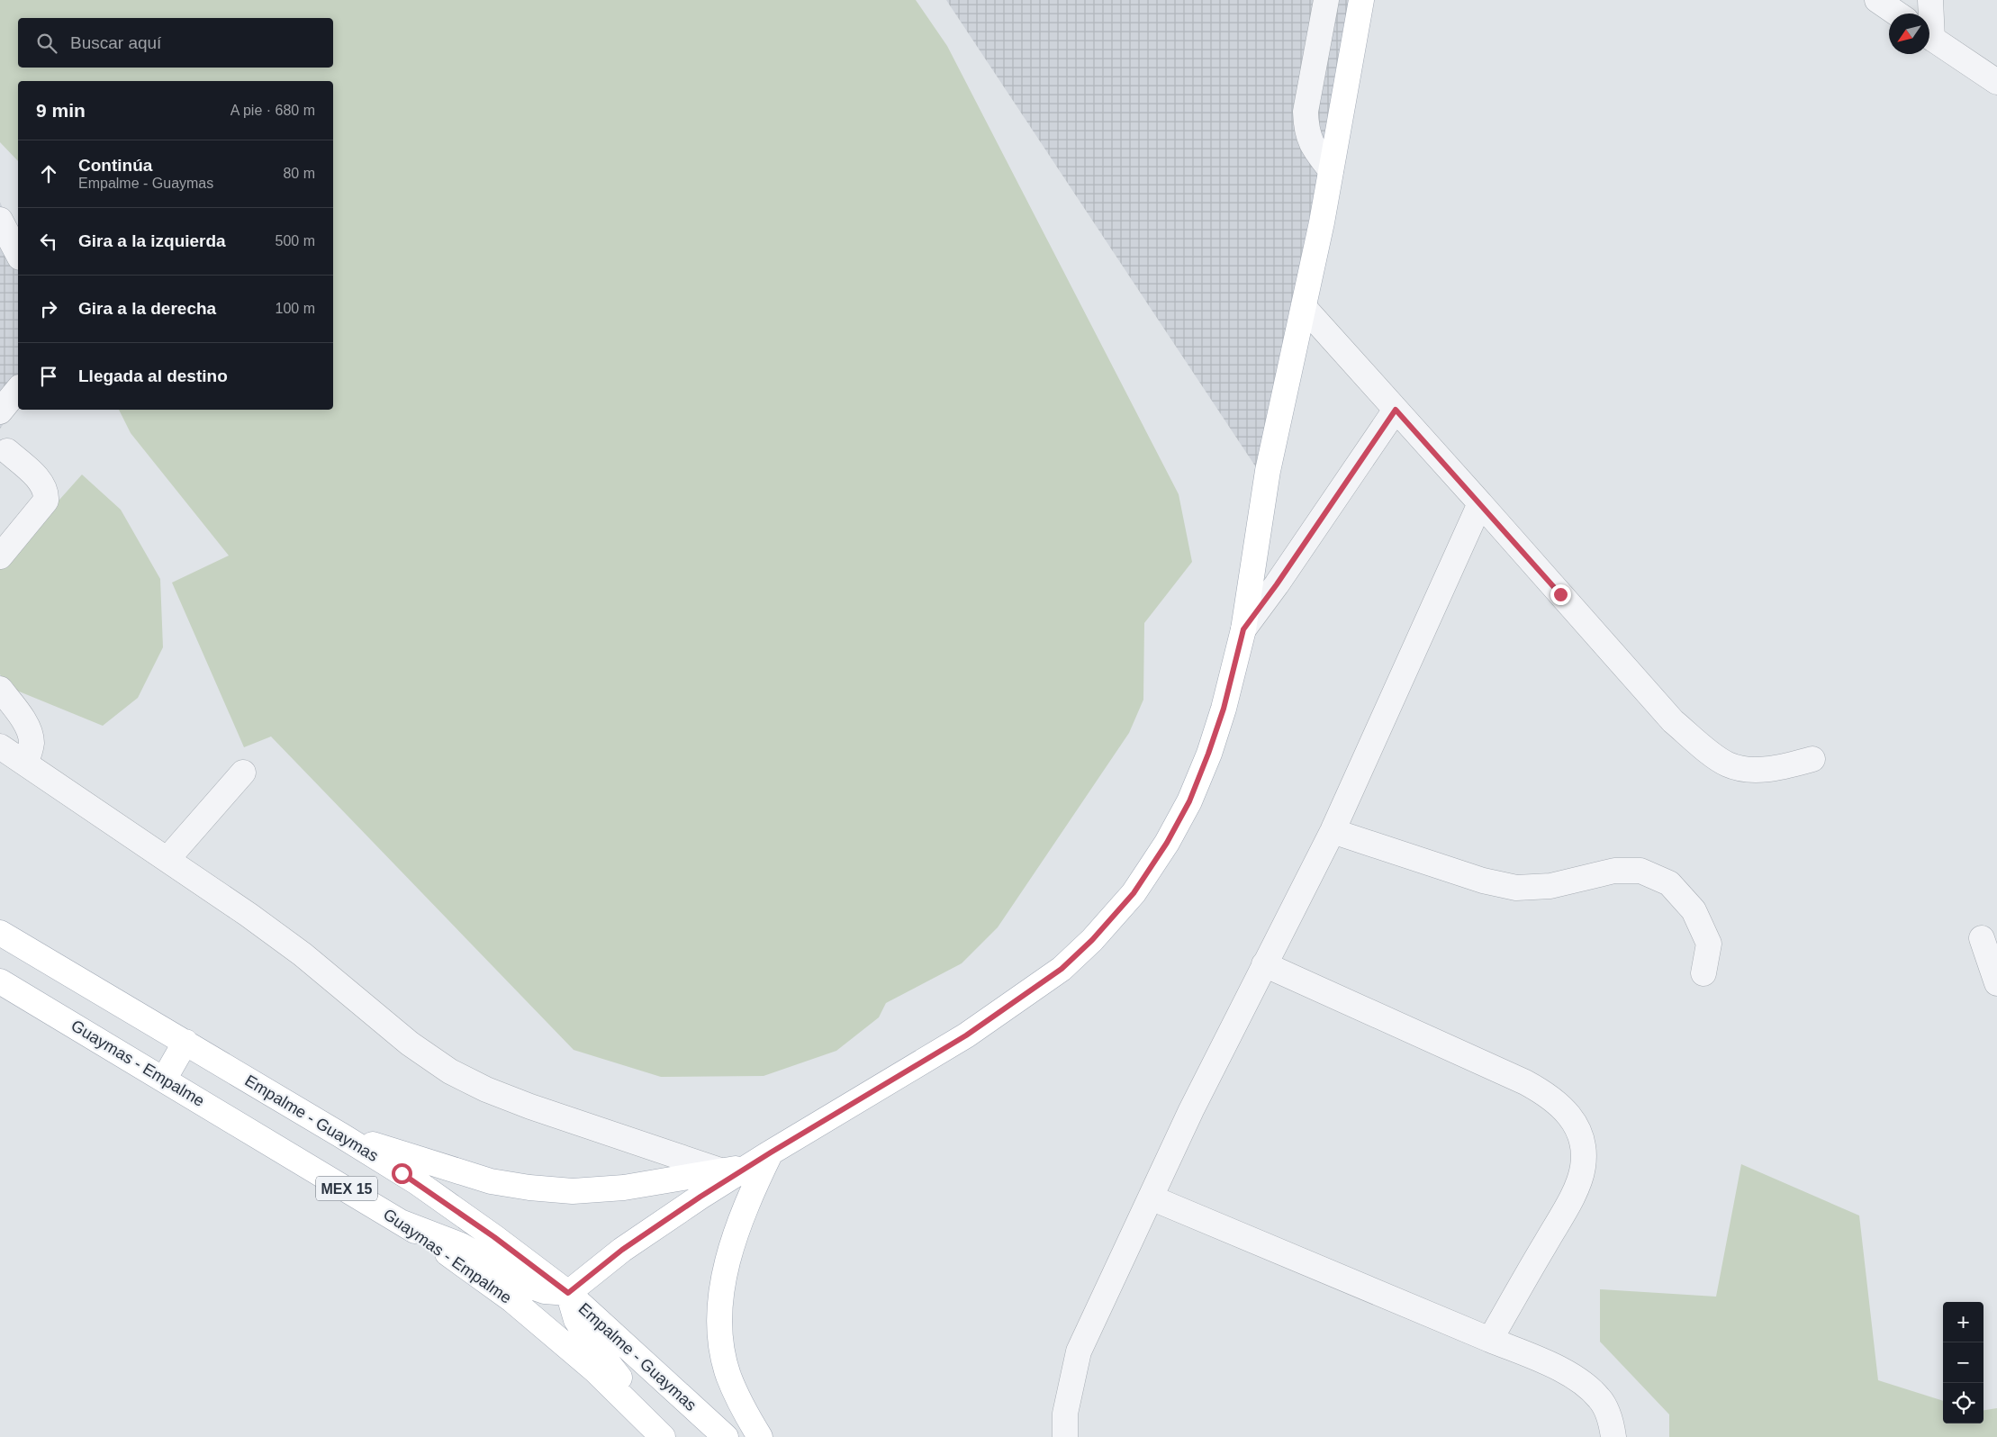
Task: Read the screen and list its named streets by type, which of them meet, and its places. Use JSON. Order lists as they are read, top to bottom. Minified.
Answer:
{"streets":{"main road":["Guaymas - Empalme","Empalme - Guaymas","MEX 15"]},"north":"bottom left","page":{"search":"Buscar aquí","heading":["9 min","A pie · 680 m"],"list":[["Continúa","Empalme - Guaymas","80 m"],["Gira a la izquierda","500 m"],["Gira a la derecha","100 m"],"Llegada al destino"],"map_buttons":["+","−"]}}
